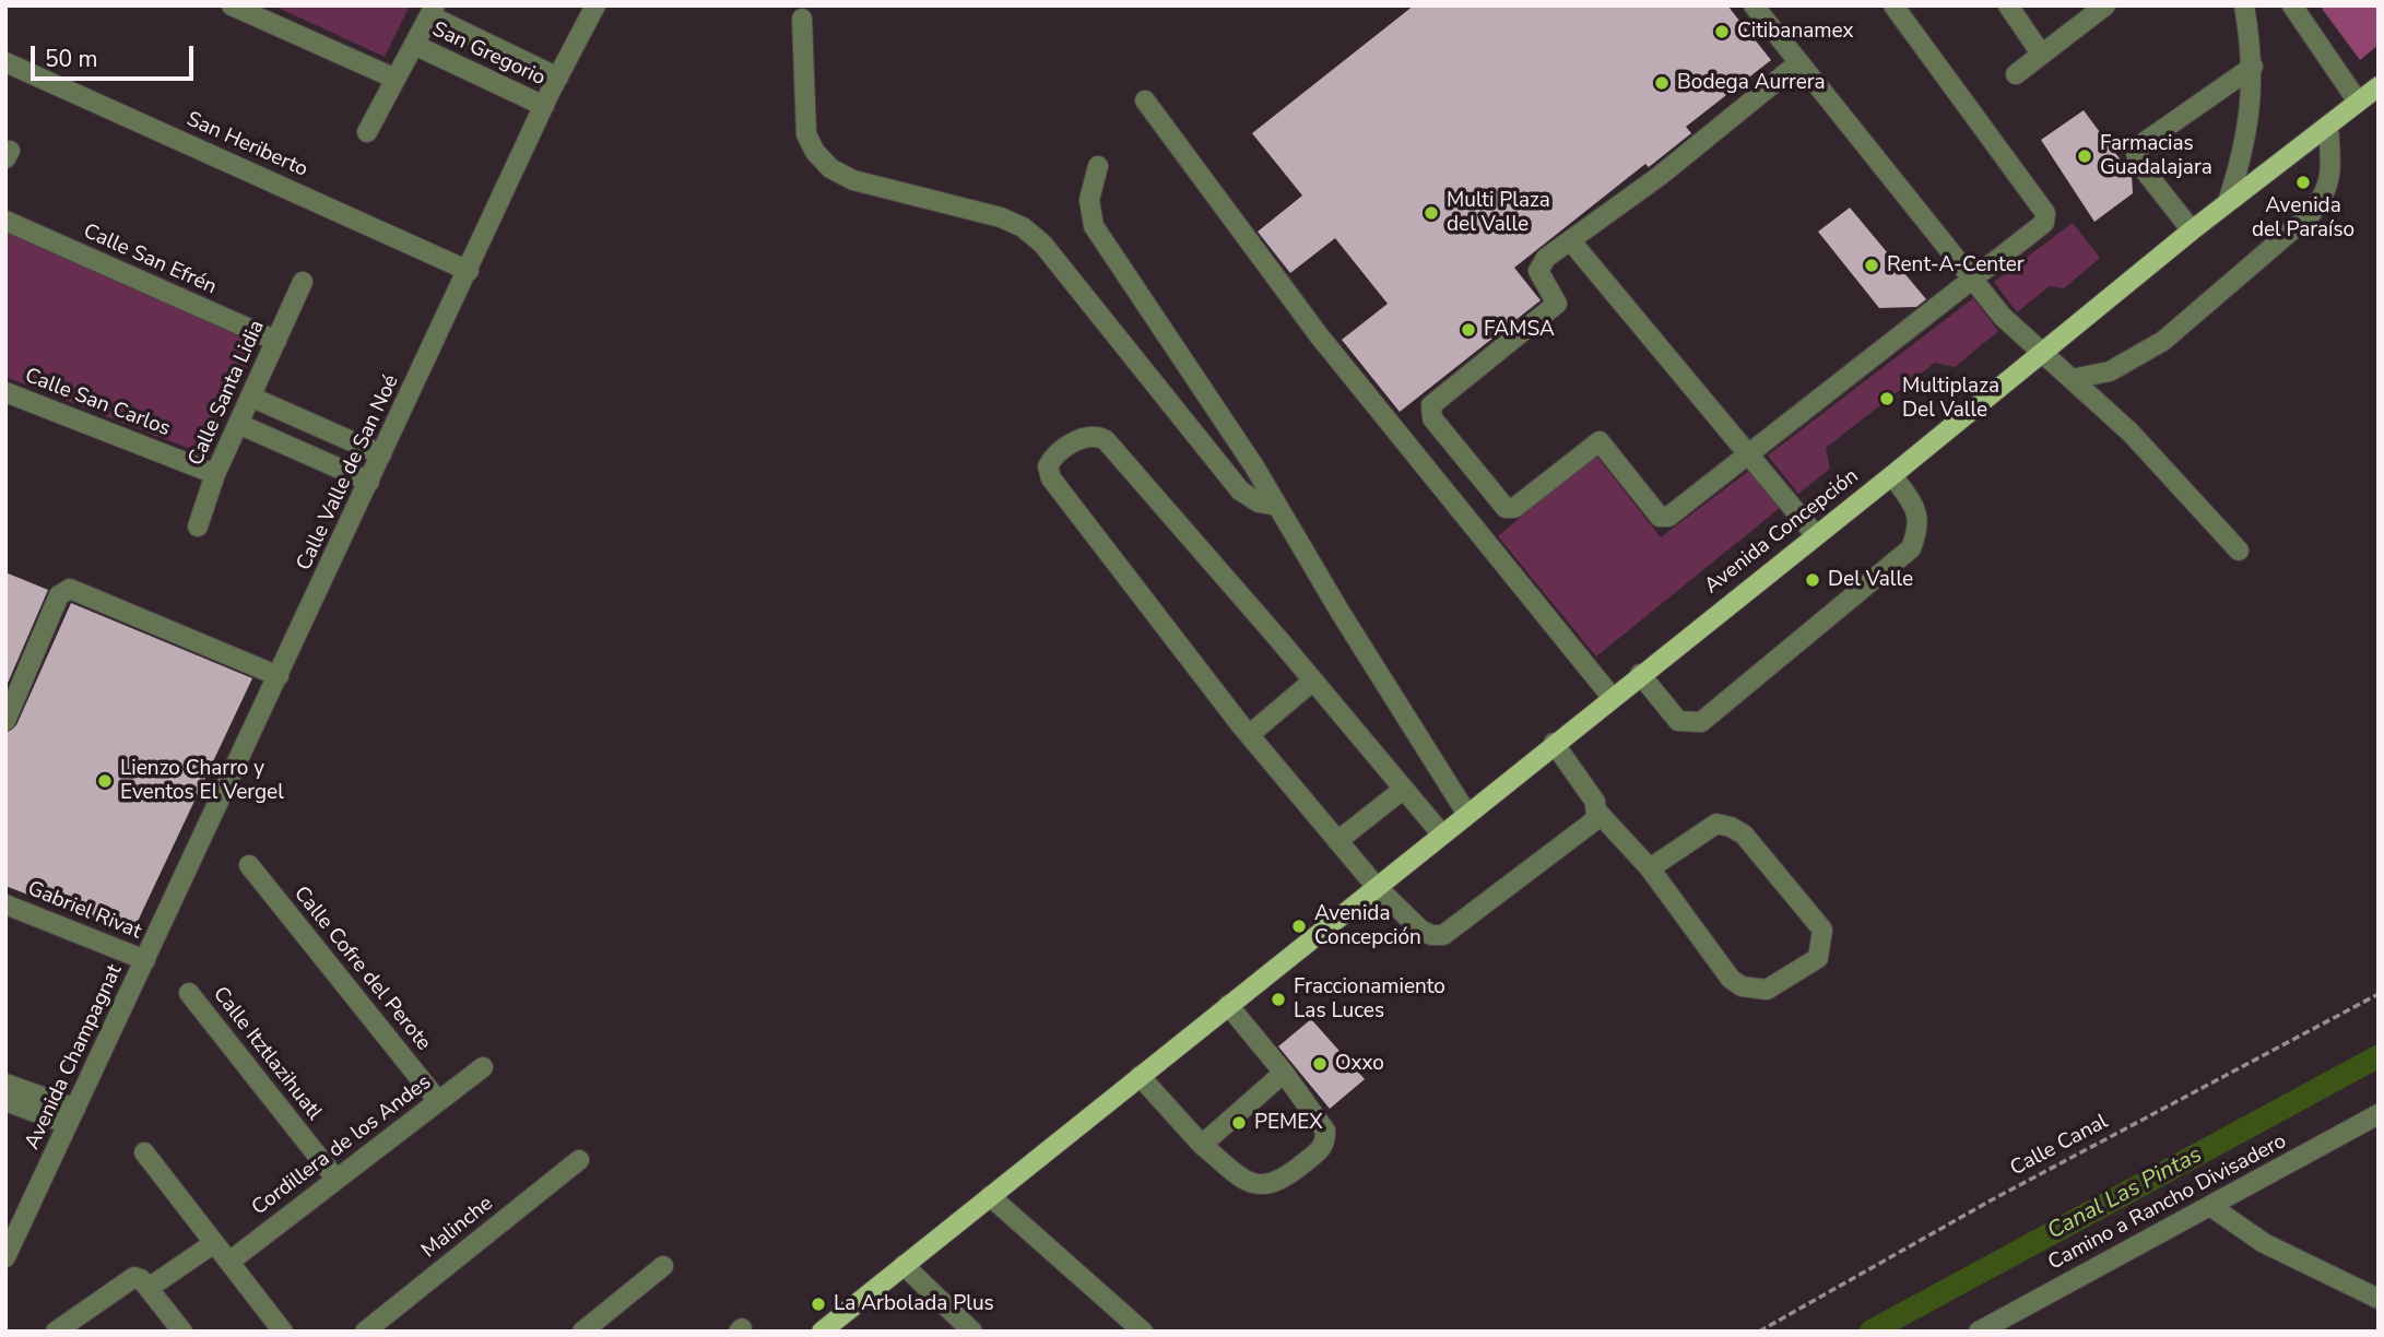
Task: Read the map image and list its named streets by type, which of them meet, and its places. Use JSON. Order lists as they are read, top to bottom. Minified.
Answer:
{"streets":{"main road":["Avenida Concepción"],"street":["San Gregorio","San Heriberto","Calle San Efrén","Calle Santa Lidia","Calle San Carlos","Calle Valle de San Noé","Gabriel Rivat","Calle Cofre del Perote","Calle Itztlazihuatl","Avenida Champagnat","Cordillera de los Andes","Camino a Rancho Divisadero","Malinche"],"path":["Calle Canal"]},"crossings":[["San Gregorio","Calle Valle de San Noé"],["San Heriberto","Calle Valle de San Noé"],["Calle San Efrén","Calle Santa Lidia"],["Calle Santa Lidia","Calle San Carlos"],["Calle Valle de San Noé","Gabriel Rivat"],["Calle Valle de San Noé","Avenida Champagnat"],["Gabriel Rivat","Avenida Champagnat"],["Calle Cofre del Perote","Cordillera de los Andes"],["Calle Itztlazihuatl","Cordillera de los Andes"]],"water":["Canal Las Pintas"],"places":["Citibanamex","Bodega Aurrera","Farmacias Guadalajara","Avenida del Paraíso","Multi Plaza del Valle","Rent-A-Center","FAMSA","Multiplaza Del Valle","Del Valle","Lienzo Charro y Eventos El Vergel","Avenida Concepción","Fraccionamiento Las Luces","Oxxo","PEMEX","La Arbolada Plus"],"scale_bar":"50 m"}
